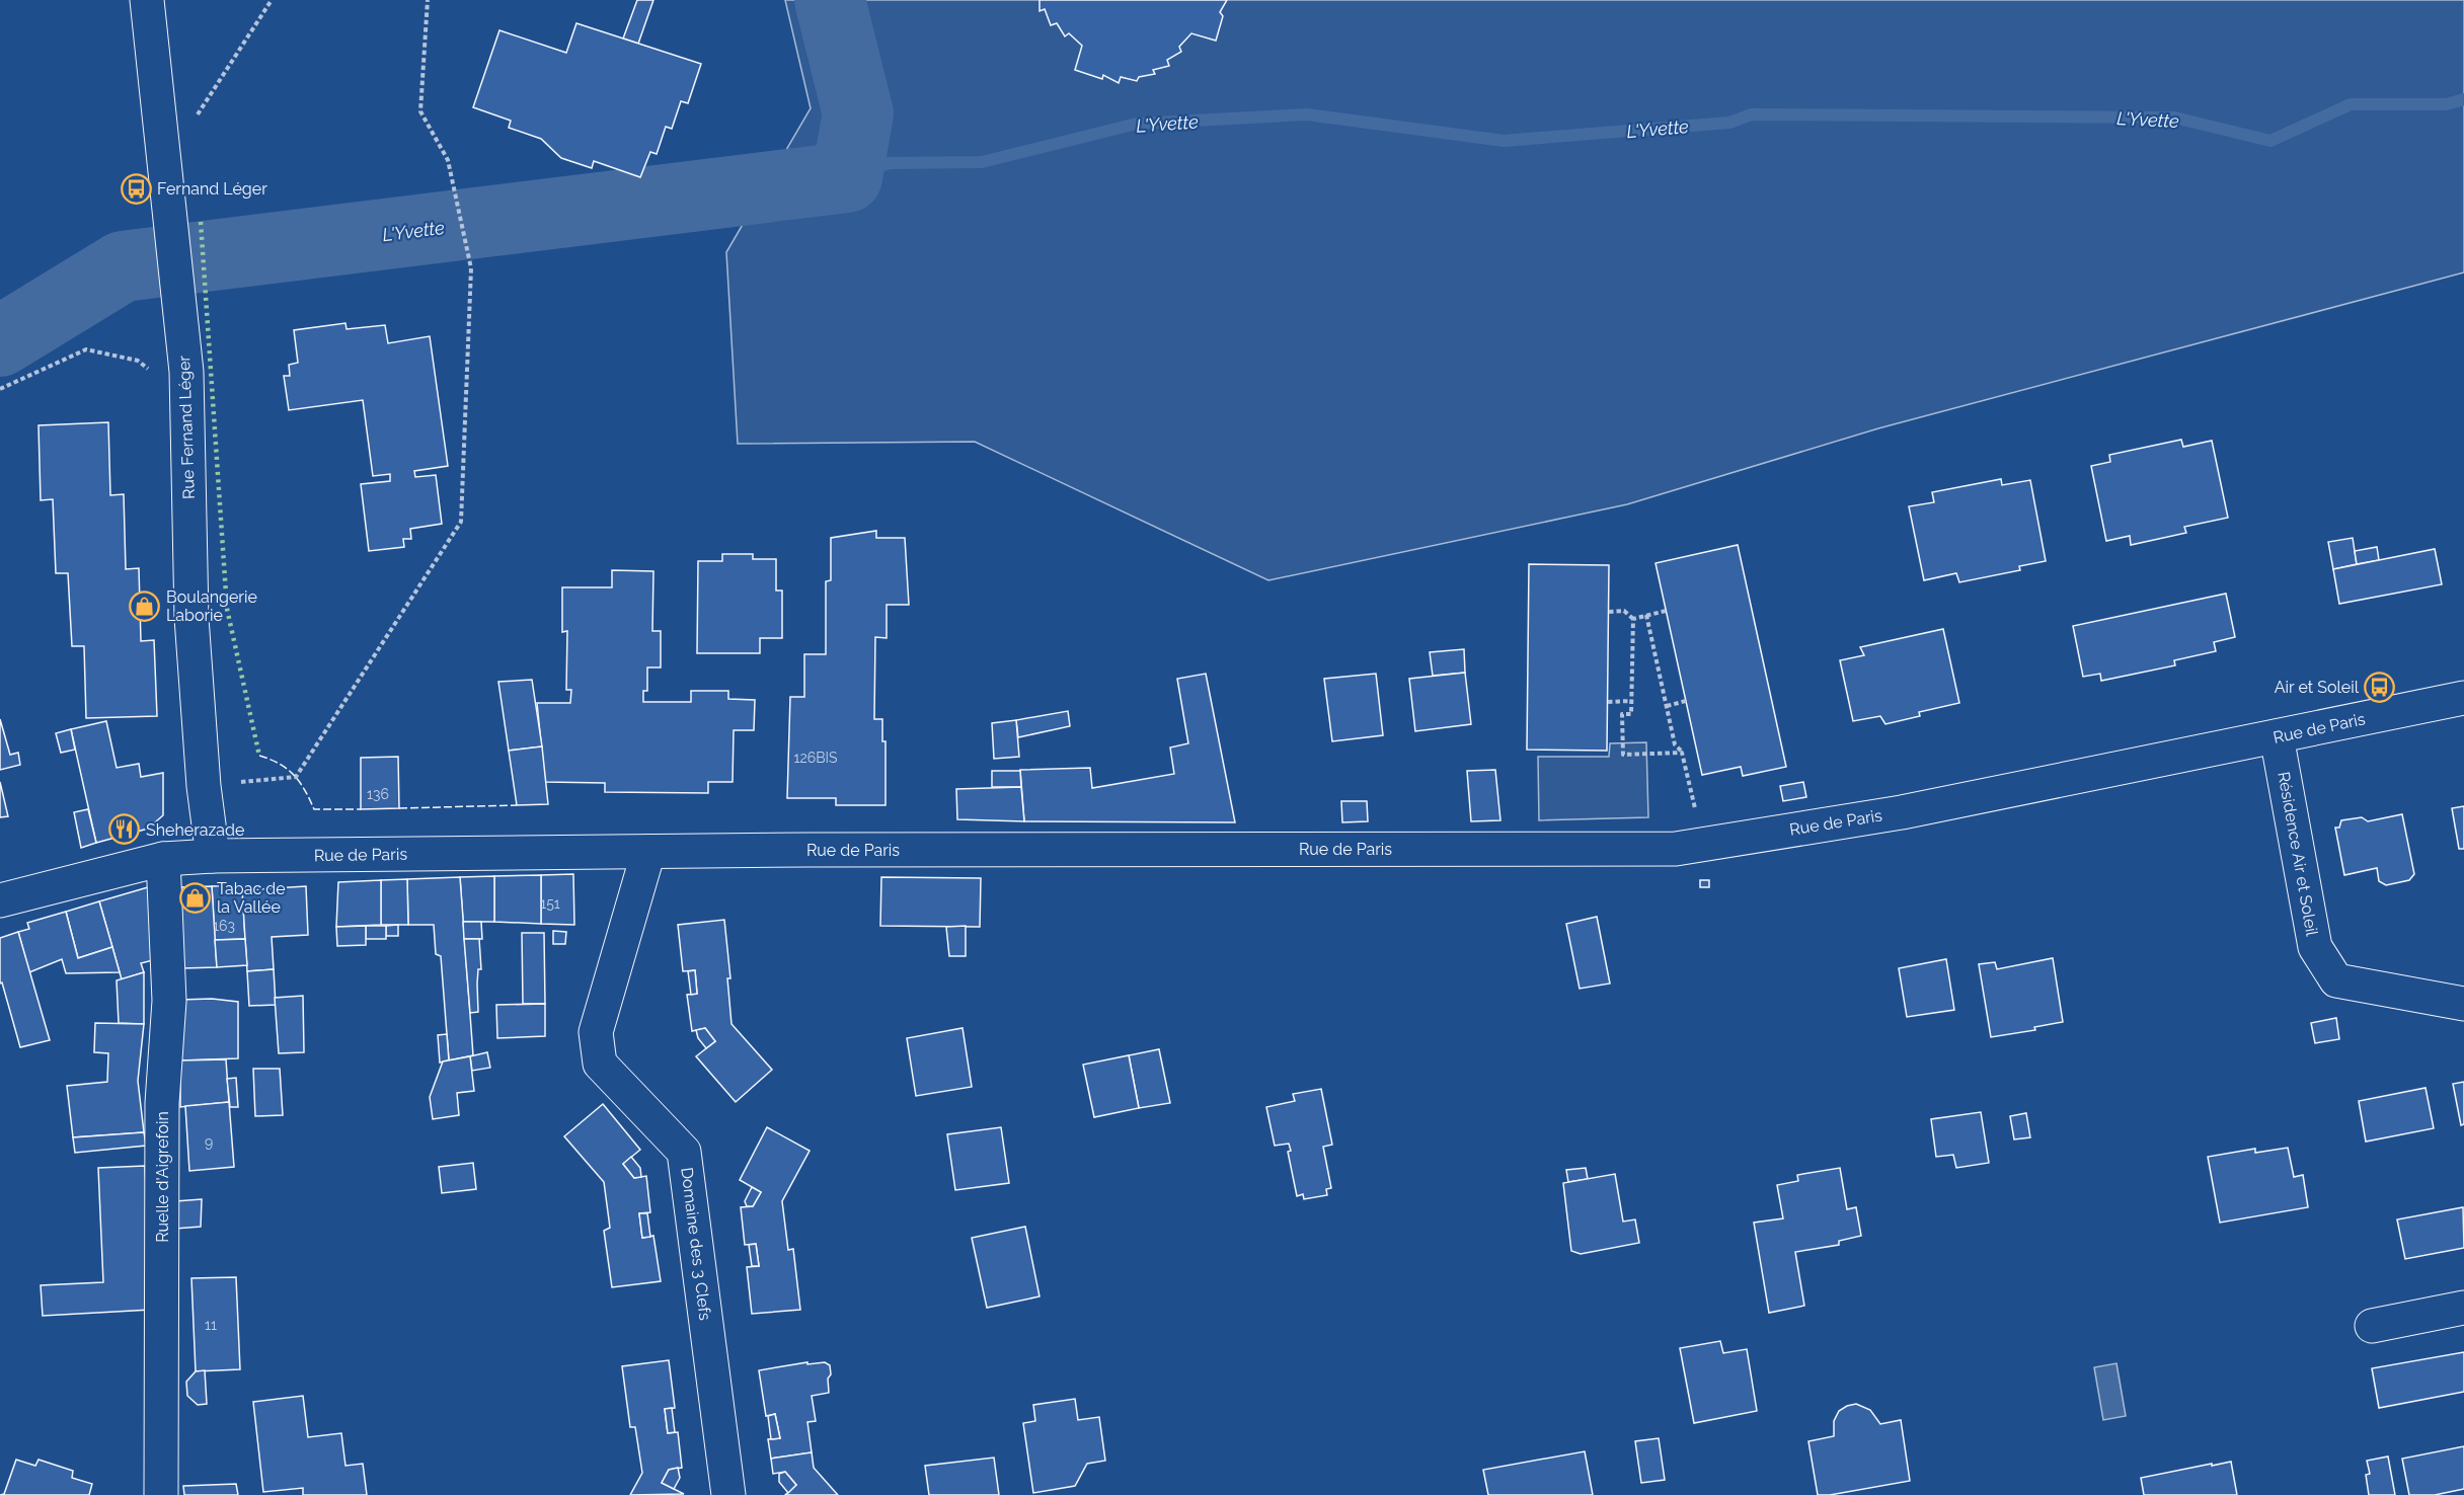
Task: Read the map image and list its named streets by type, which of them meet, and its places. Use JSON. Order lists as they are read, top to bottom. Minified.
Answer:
{"streets":{"street":["Rue Fernand Léger","Rue de Paris","Résidence Air et Soleil","Ruelle d'Aigrefoin","Domaine des 3 Clefs"]},"crossings":[["Rue Fernand Léger","Rue de Paris"],["Rue de Paris","Résidence Air et Soleil"],["Rue de Paris","Ruelle d'Aigrefoin"],["Rue de Paris","Domaine des 3 Clefs"]],"water":["L'Yvette"],"places":{"bus stop":["Fernand Léger","Air et Soleil"],"shop":["Boulangerie Laborie","Tabac de la Vallée"],"restaurant":["Sheherazade"]},"house_numbers":["126BIS","136","151","163","9","11"]}
